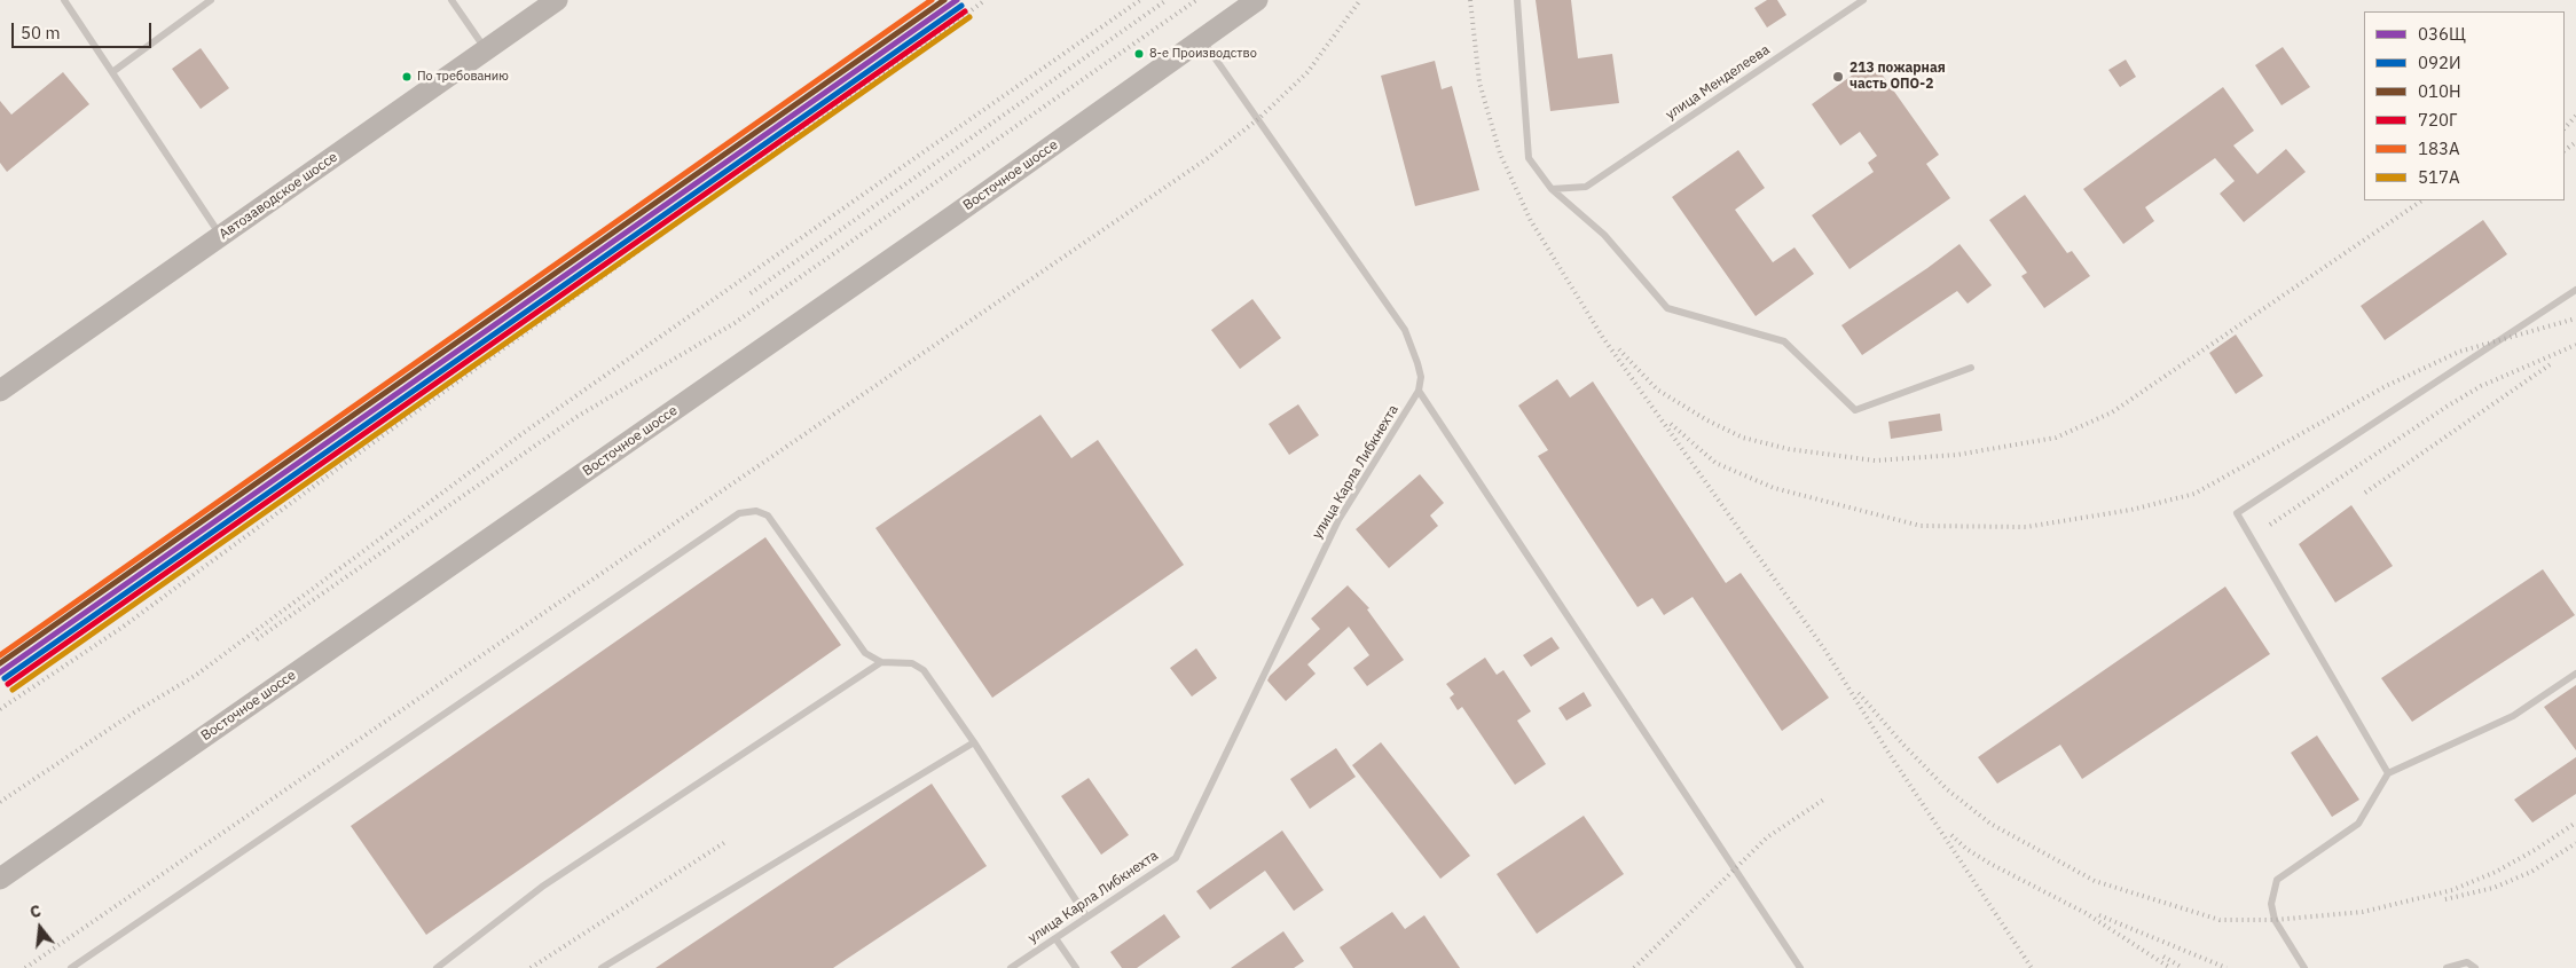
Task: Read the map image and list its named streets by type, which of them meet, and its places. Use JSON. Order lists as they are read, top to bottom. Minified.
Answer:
{"streets":{"street":["Восточное шоссе","Автозаводское шоссе"],"lane":["улица Менделеева","улица Карла Либкнехта"]},"places":["8-е Производство","По требованию","213 пожарная часть ОПО-2"],"lines":["transit line 036Щ","transit line 010Н","transit line 183А","transit line 092И","transit line 720Г","transit line 517А"],"legend":["036Щ","092И","010Н","720Г","183А","517А"],"scale_bar":"50 m","north":"top"}
